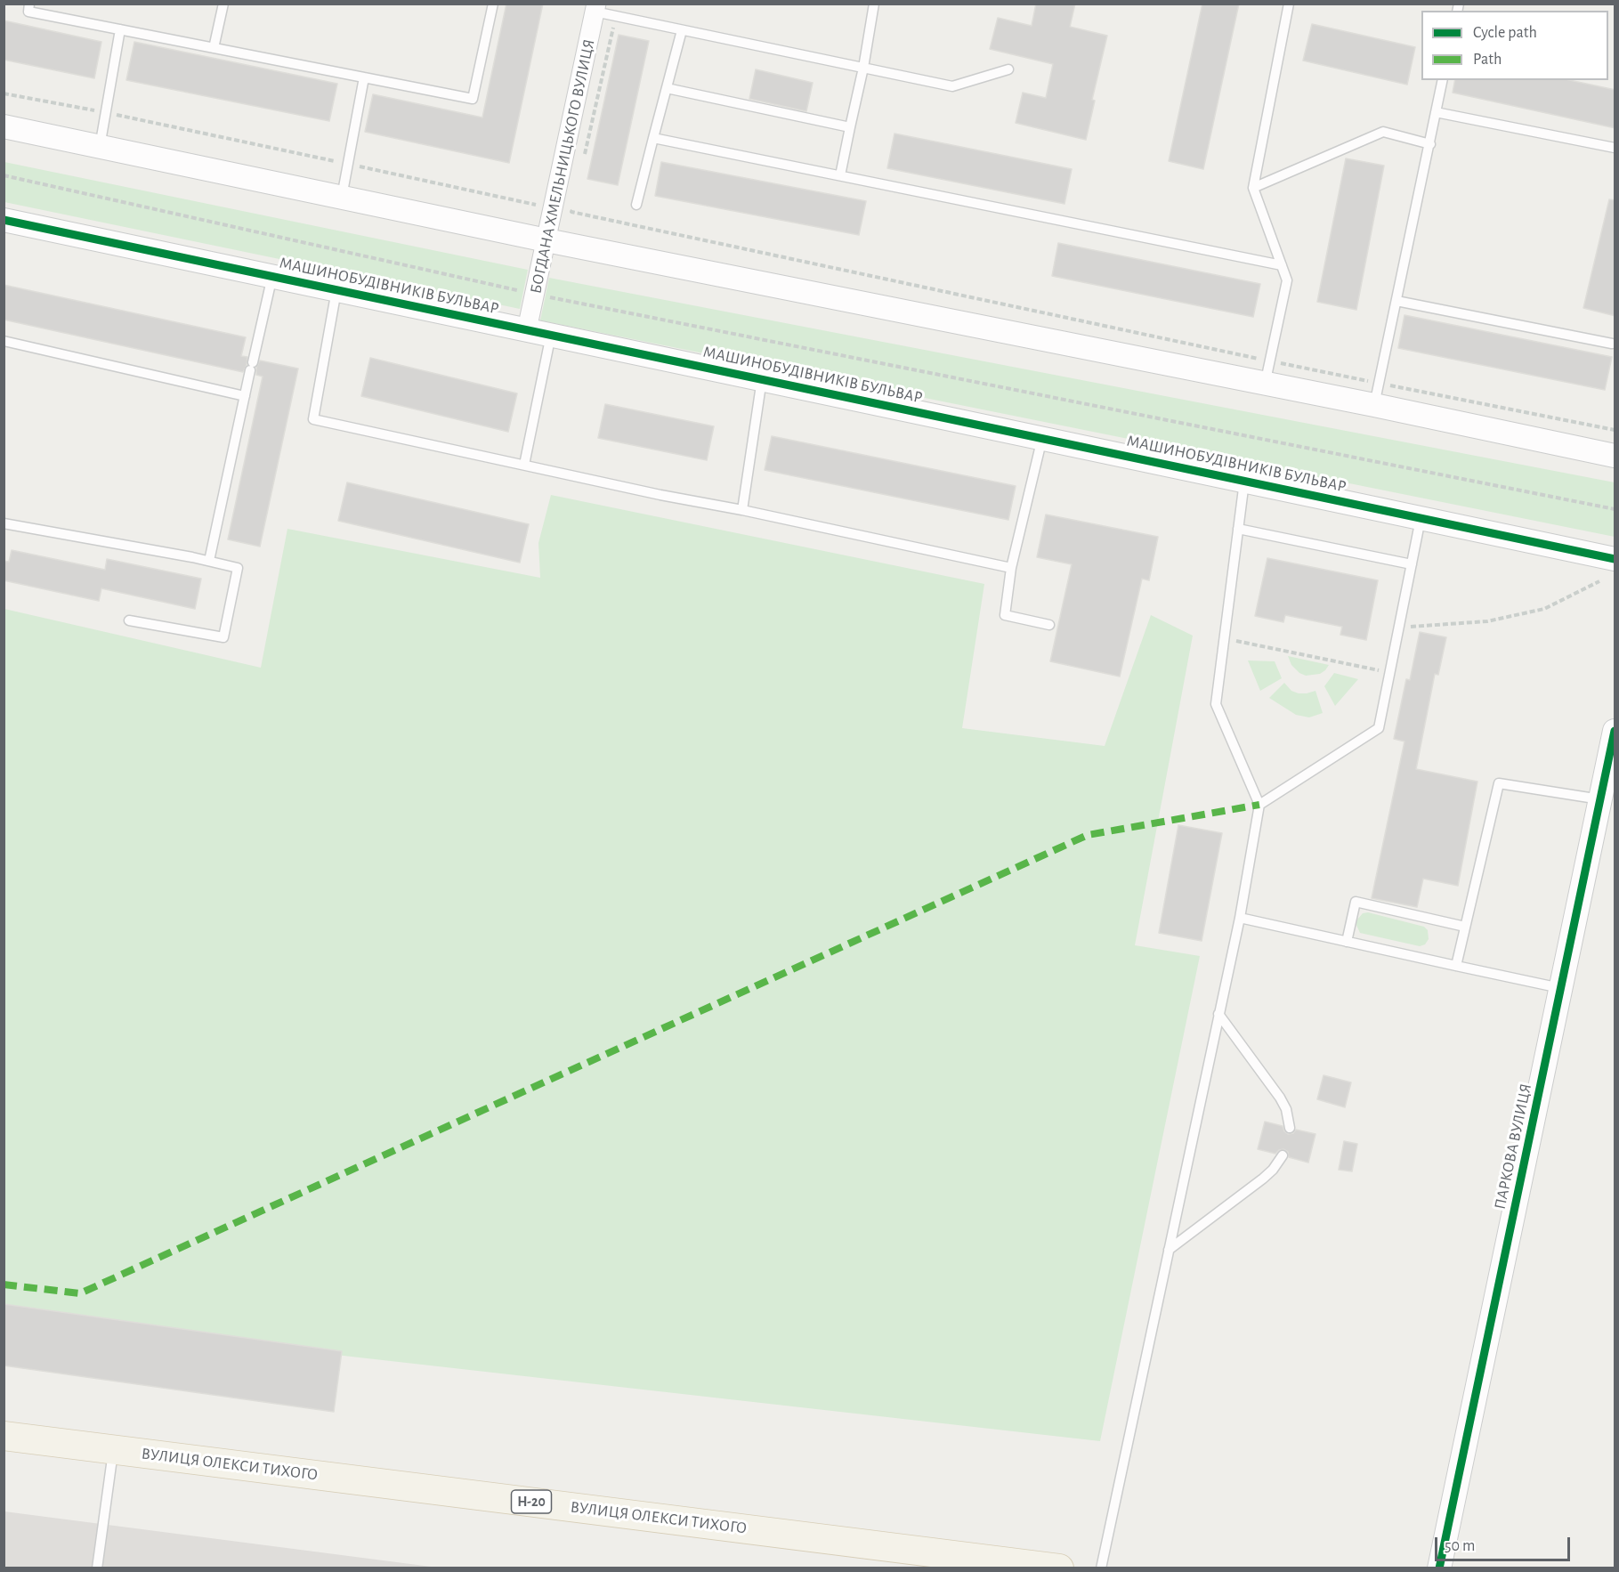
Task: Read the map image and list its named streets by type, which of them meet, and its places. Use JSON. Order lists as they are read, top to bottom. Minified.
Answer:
{"streets":{"main road":["ВУЛИЦЯ ОЛЕКСИ ТИХОГО","Н-20"],"street":["БОГДАНА ХМЕЛЬНИЦЬКОГО ВУЛИЦЯ","МАШИНОБУДІВНИКІВ БУЛЬВАР","ПАРКОВА ВУЛИЦЯ"]},"crossings":[["БОГДАНА ХМЕЛЬНИЦЬКОГО ВУЛИЦЯ","МАШИНОБУДІВНИКІВ БУЛЬВАР"]],"legend":["Cycle path","Path"],"scale_bar":"50 m"}
